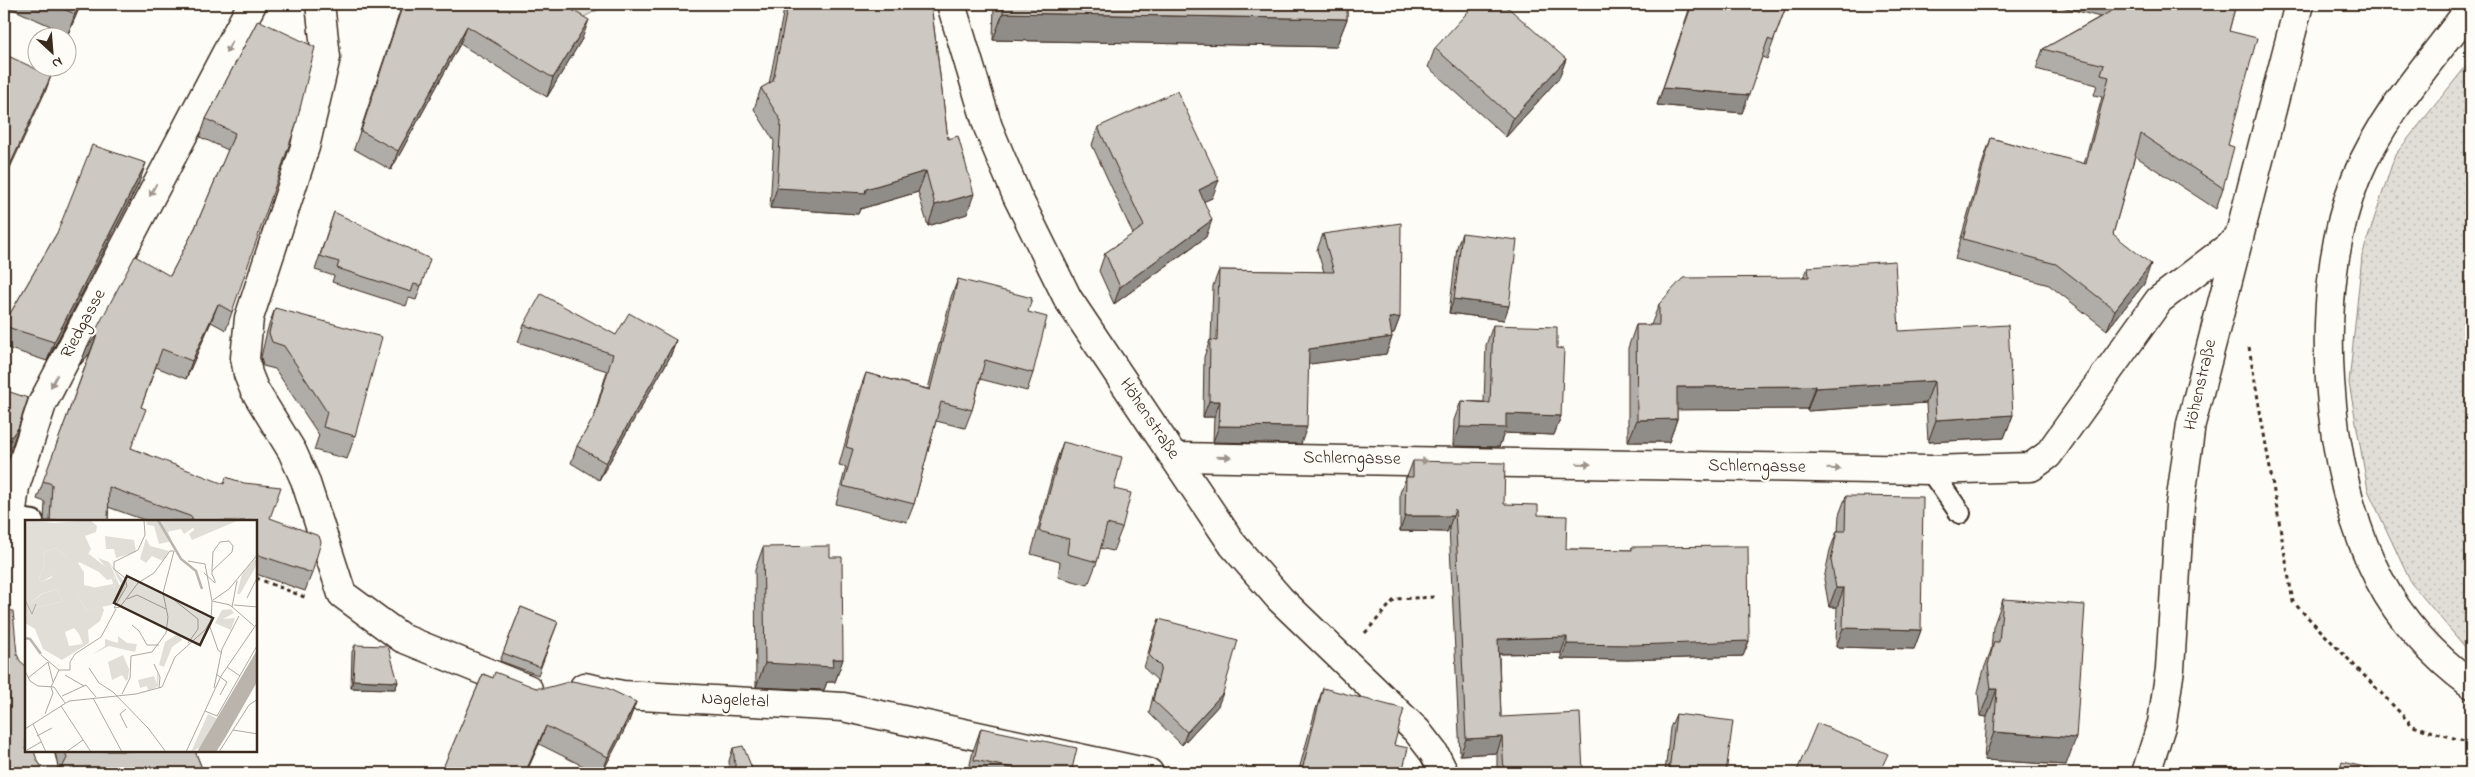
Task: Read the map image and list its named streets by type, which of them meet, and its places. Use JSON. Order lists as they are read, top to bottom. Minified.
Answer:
{"streets":{"street":["Riedgasse","Höhenstraße","Schlerngasse","Nageletal"]},"crossings":[["Höhenstraße","Schlerngasse"]],"one_way":["Riedgasse","Schlerngasse"],"north":"bottom right"}
